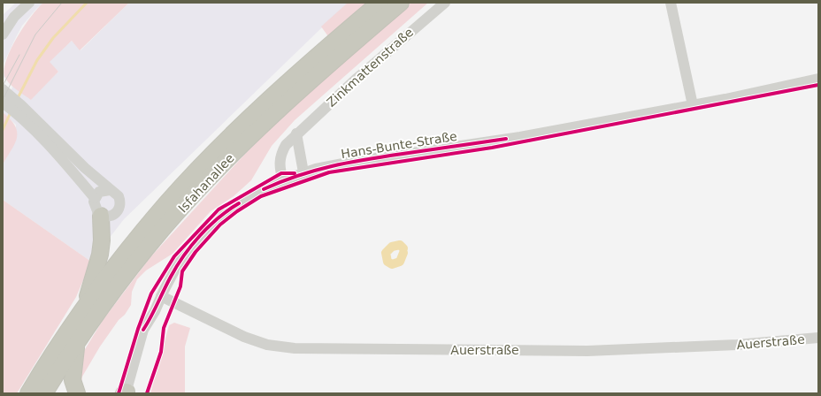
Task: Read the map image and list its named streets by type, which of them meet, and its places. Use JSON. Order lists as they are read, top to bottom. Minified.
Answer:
{"streets":{"highway":["Isfahanallee"],"street":["Zinkmattenstraße","Hans-Bunte-Straße","Auerstraße"]},"crossings":[["Zinkmattenstraße","Hans-Bunte-Straße"],["Hans-Bunte-Straße","Auerstraße"]]}
